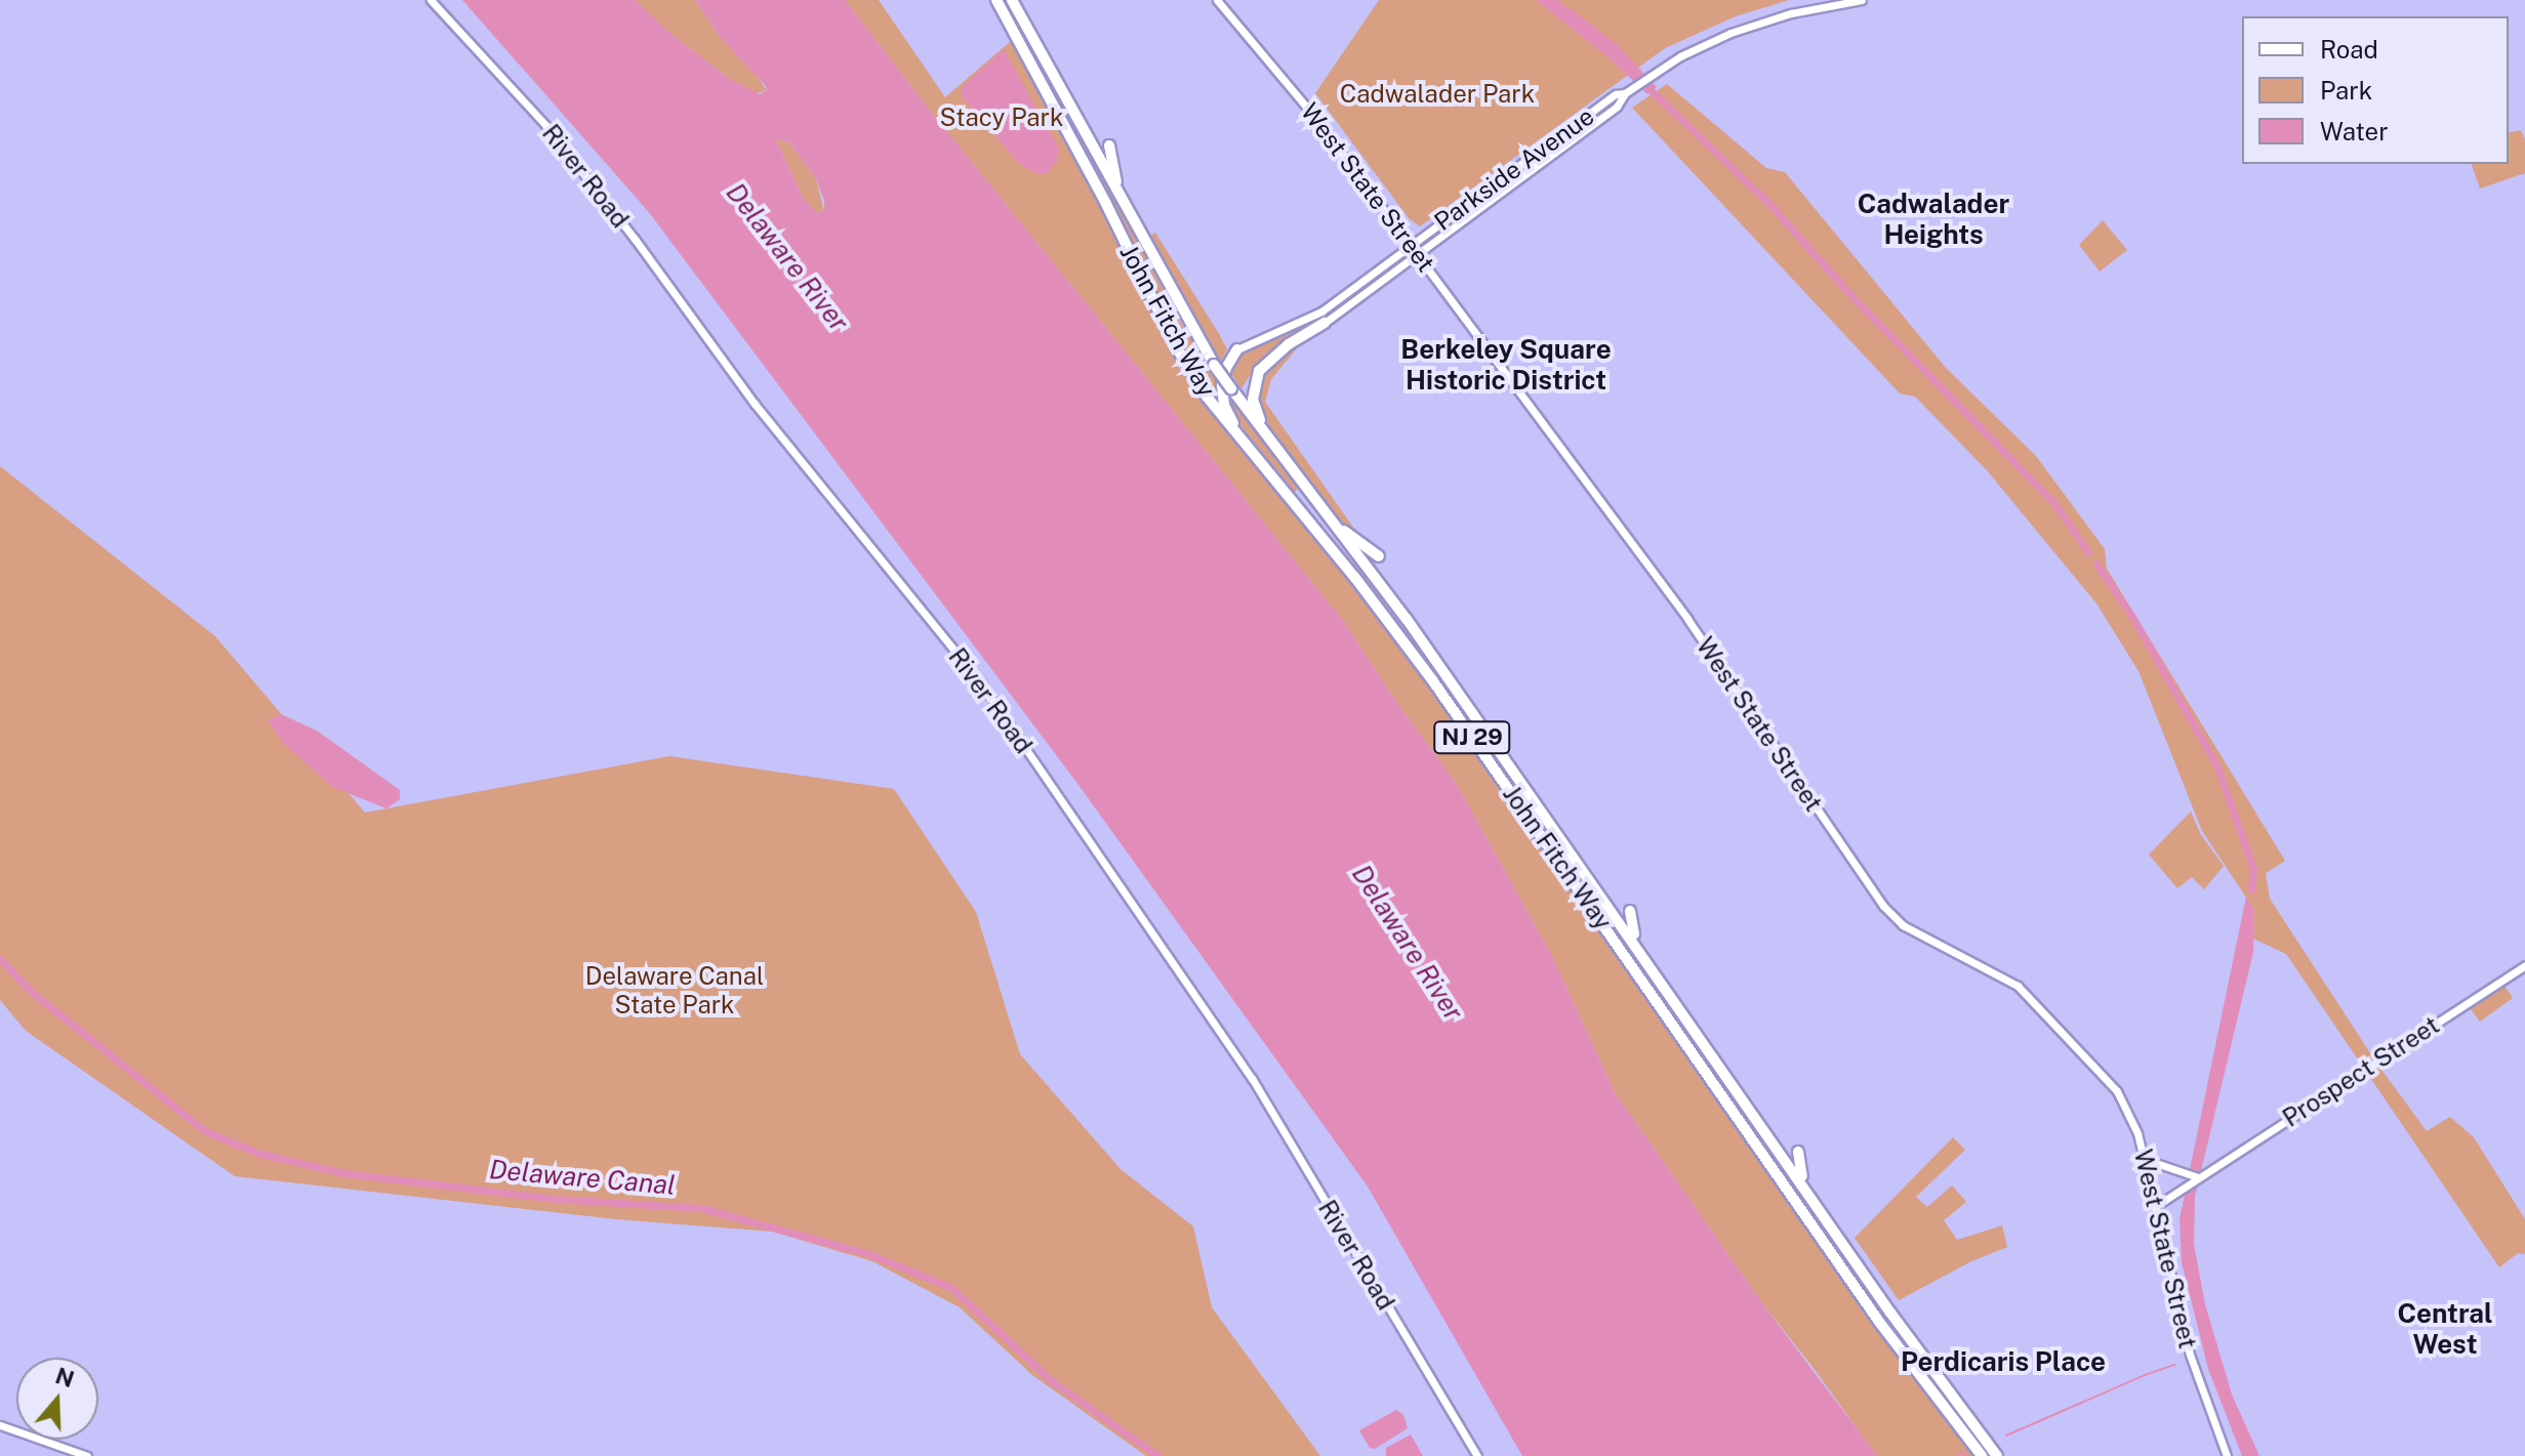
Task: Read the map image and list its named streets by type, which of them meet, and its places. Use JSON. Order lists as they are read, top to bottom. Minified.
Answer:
{"streets":{"highway":["John Fitch Way","NJ 29"],"main road":["Parkside Avenue","River Road","West State Street","Prospect Street"]},"crossings":[["Parkside Avenue","West State Street"],["West State Street","Prospect Street"]],"districts":["Cadwalader Heights","Berkeley Square Historic District","Central West","Perdicaris Place"],"water":["Delaware River","Delaware Canal"],"parks":["Cadwalader Park","Stacy Park","Delaware Canal State Park"],"legend":["Road","Park","Water"],"north":"top"}
